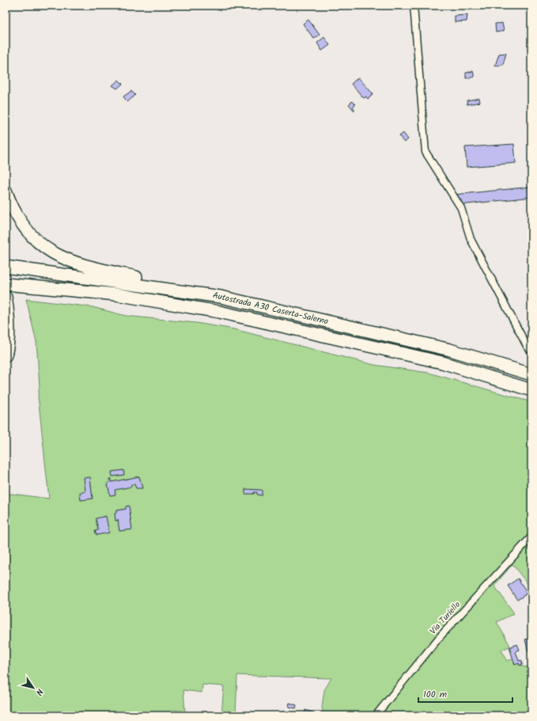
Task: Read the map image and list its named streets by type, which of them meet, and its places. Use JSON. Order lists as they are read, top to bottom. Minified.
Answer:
{"streets":{"highway":["Autostrada A30 Caserta-Salerno"],"street":["Via Turiello"]},"scale_bar":"100 m","north":"bottom right"}
